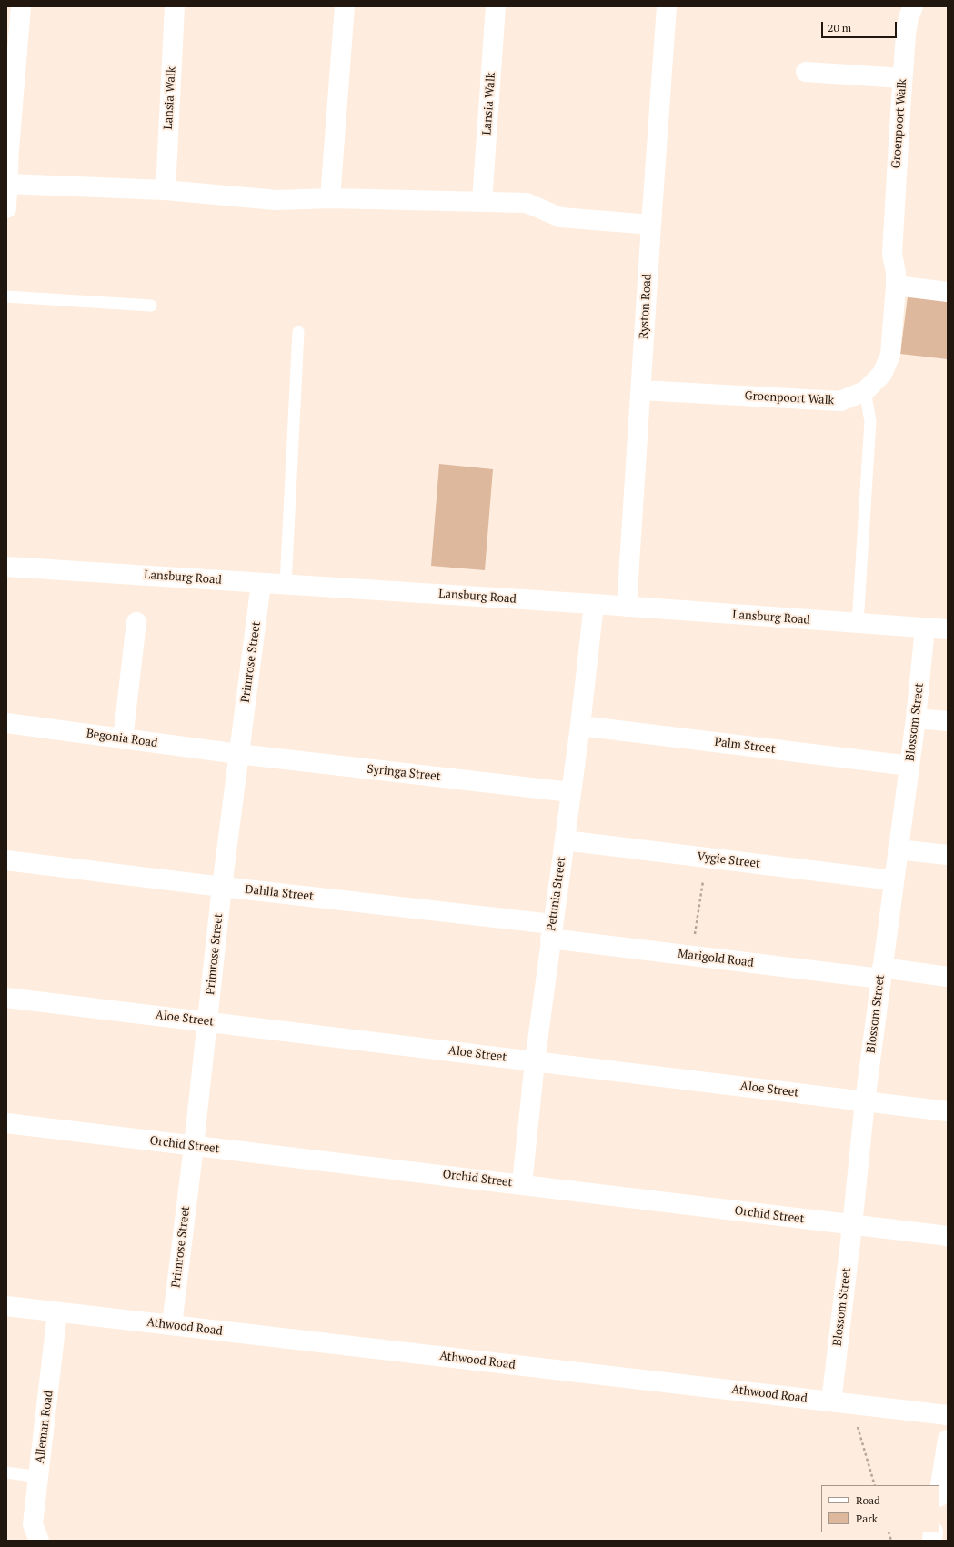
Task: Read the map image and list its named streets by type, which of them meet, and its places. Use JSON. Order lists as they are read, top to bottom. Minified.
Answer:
{"streets":{"street":["Lansia Walk","Groenpoort Walk","Ryston Road","Lansburg Road","Primrose Street","Blossom Street","Begonia Road","Palm Street","Syringa Street","Vygie Street","Dahlia Street","Petunia Street","Marigold Road","Aloe Street","Orchid Street","Athwood Road","Alleman Road"]},"crossings":[["Groenpoort Walk","Ryston Road"],["Ryston Road","Lansburg Road"],["Lansburg Road","Primrose Street"],["Lansburg Road","Blossom Street"],["Lansburg Road","Petunia Street"],["Primrose Street","Begonia Road"],["Primrose Street","Syringa Street"],["Primrose Street","Dahlia Street"],["Primrose Street","Aloe Street"],["Primrose Street","Orchid Street"],["Primrose Street","Athwood Road"],["Blossom Street","Palm Street"],["Blossom Street","Vygie Street"],["Blossom Street","Marigold Road"],["Blossom Street","Aloe Street"],["Blossom Street","Orchid Street"],["Blossom Street","Athwood Road"],["Begonia Road","Syringa Street"],["Palm Street","Petunia Street"],["Syringa Street","Petunia Street"],["Vygie Street","Petunia Street"],["Dahlia Street","Petunia Street"],["Dahlia Street","Marigold Road"],["Petunia Street","Marigold Road"],["Petunia Street","Aloe Street"],["Petunia Street","Orchid Street"],["Athwood Road","Alleman Road"]],"legend":["Road","Park"],"scale_bar":"20 m"}
